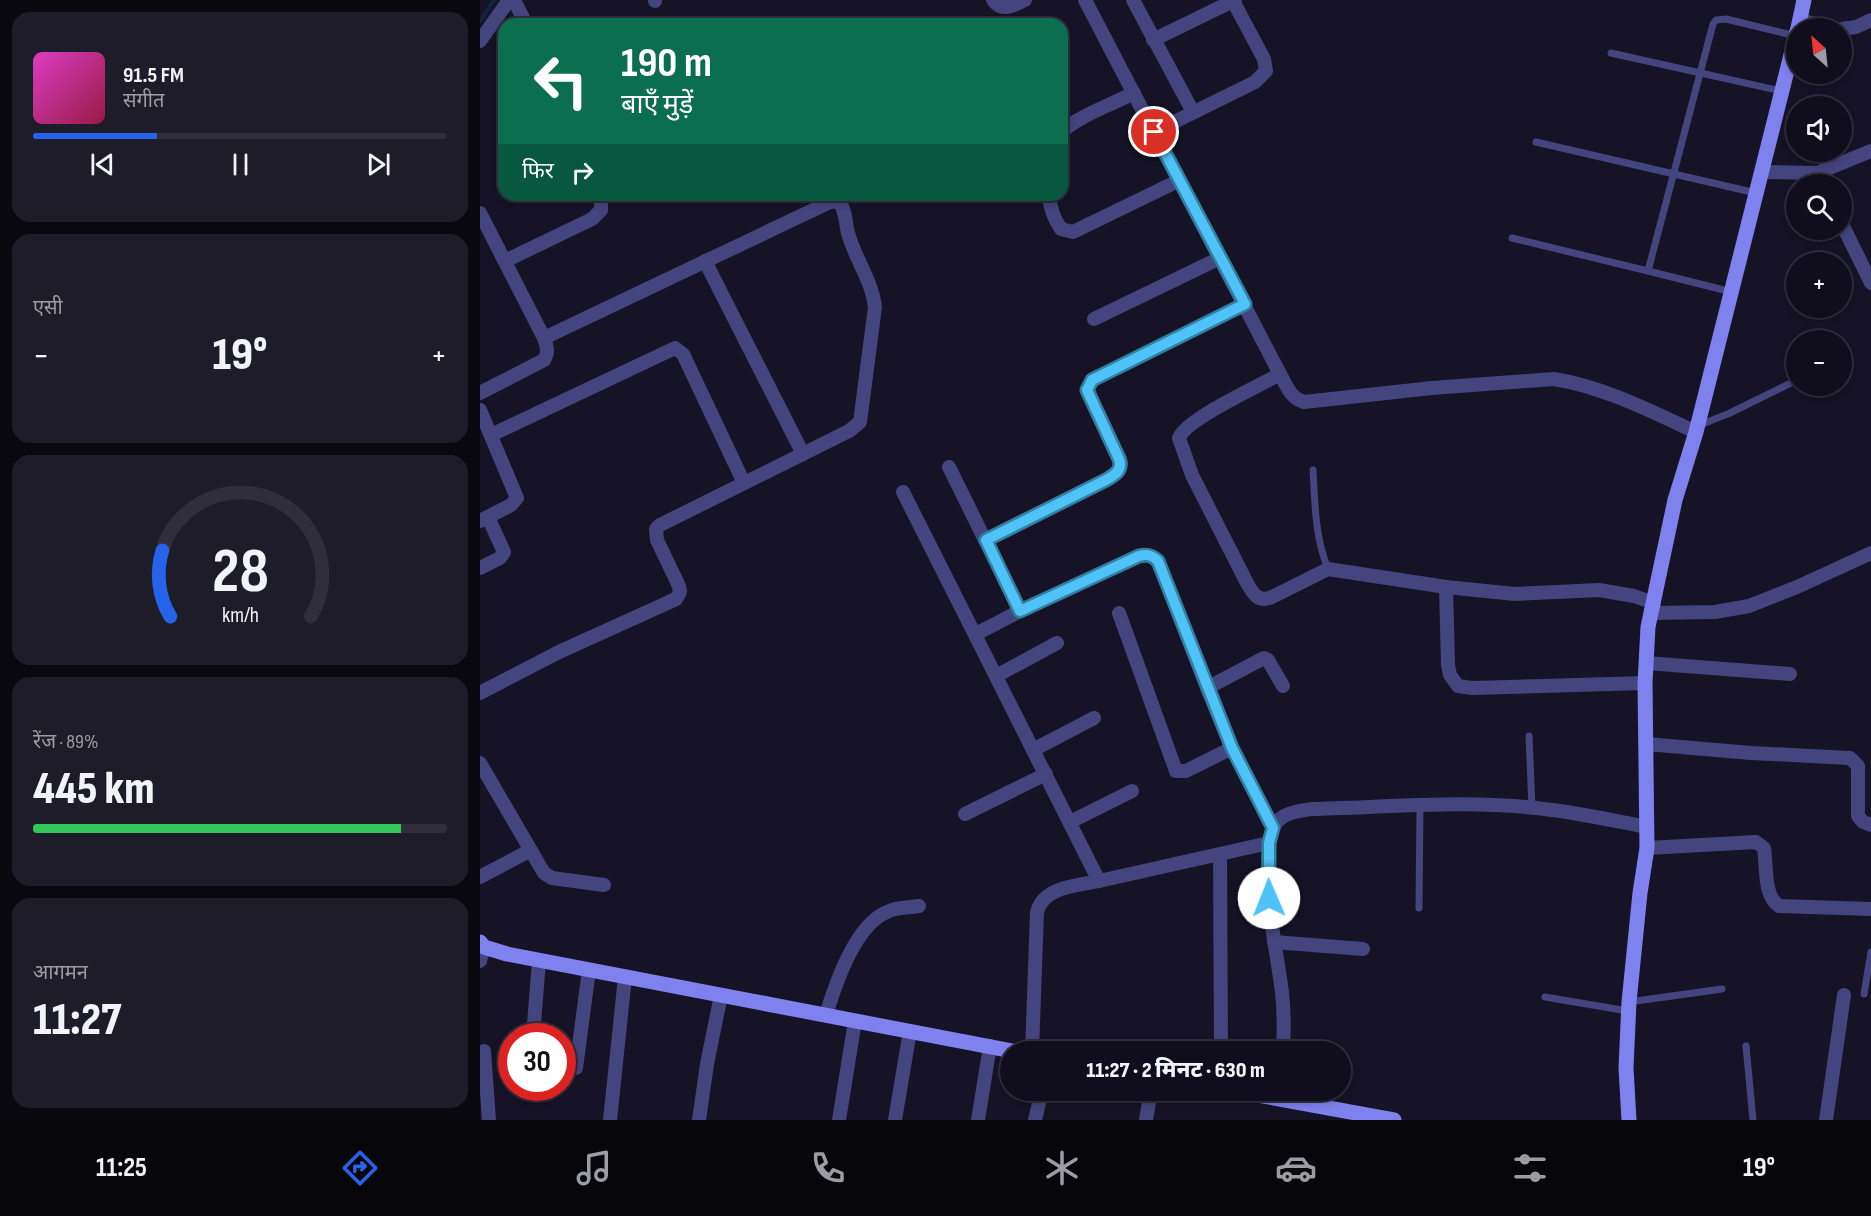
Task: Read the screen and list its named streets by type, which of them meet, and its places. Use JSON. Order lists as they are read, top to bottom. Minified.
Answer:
{"north":"top left","page":{"map_buttons":["+","−"],"turn":["190 m","बाएँ मुड़ें"],"song":["91.5 FM","संगीत"],"then":"फिर","tile":["एसी",["रेंज · 89%","445 km"],["आगमन","11:27"]],"heat":["−","19°","+"],"limit":"30","trip":"11:27 · 2 मिनट · 630 m","tabs":["11:25","19°"],"gauge":["28","km/h"]}}
